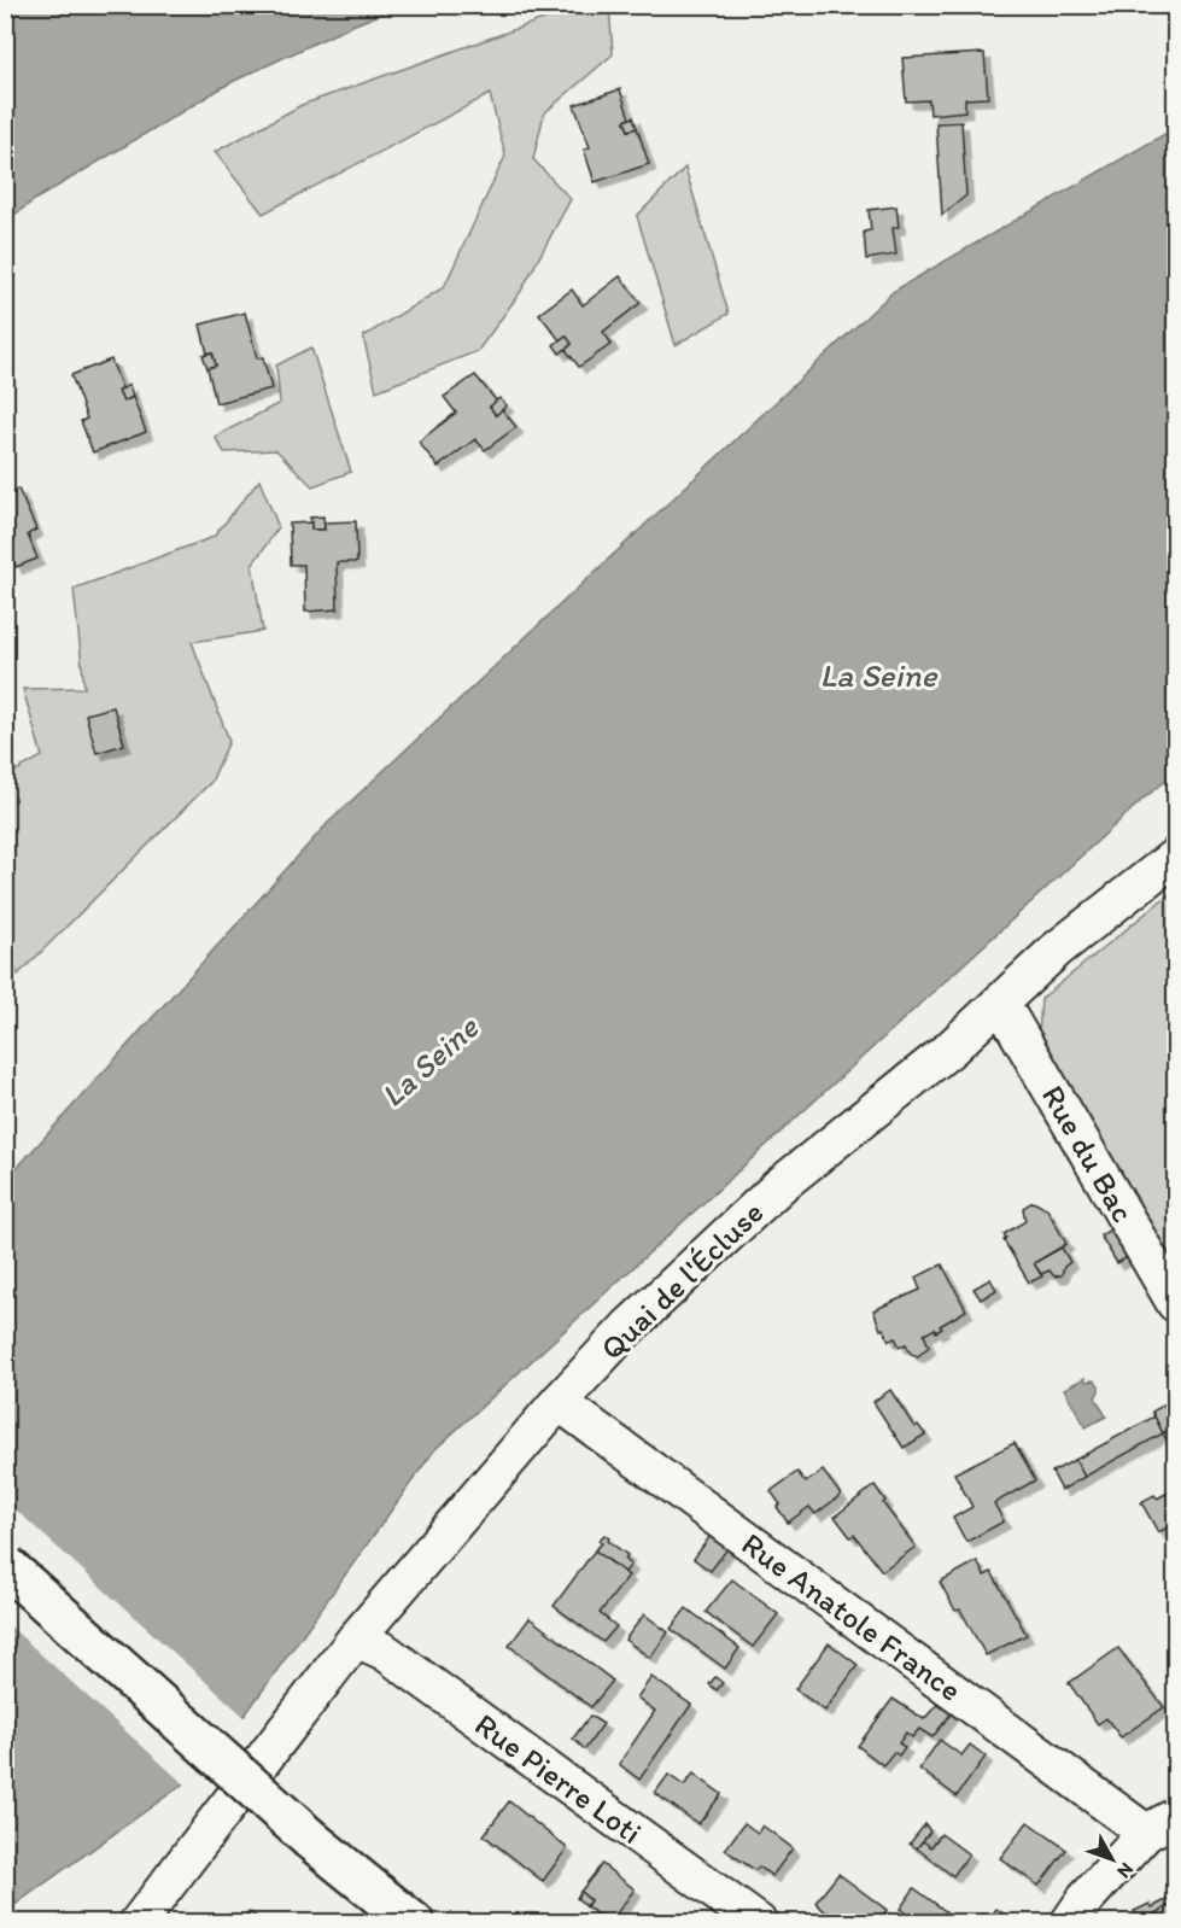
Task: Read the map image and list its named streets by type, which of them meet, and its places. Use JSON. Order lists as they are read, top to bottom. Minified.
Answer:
{"streets":{"street":["Rue du Bac","Quai de l'Écluse","Rue Anatole France","Rue Pierre Loti"]},"crossings":[["Rue du Bac","Quai de l'Écluse"],["Quai de l'Écluse","Rue Anatole France"],["Quai de l'Écluse","Rue Pierre Loti"]],"water":["La Seine"],"north":"bottom right"}
